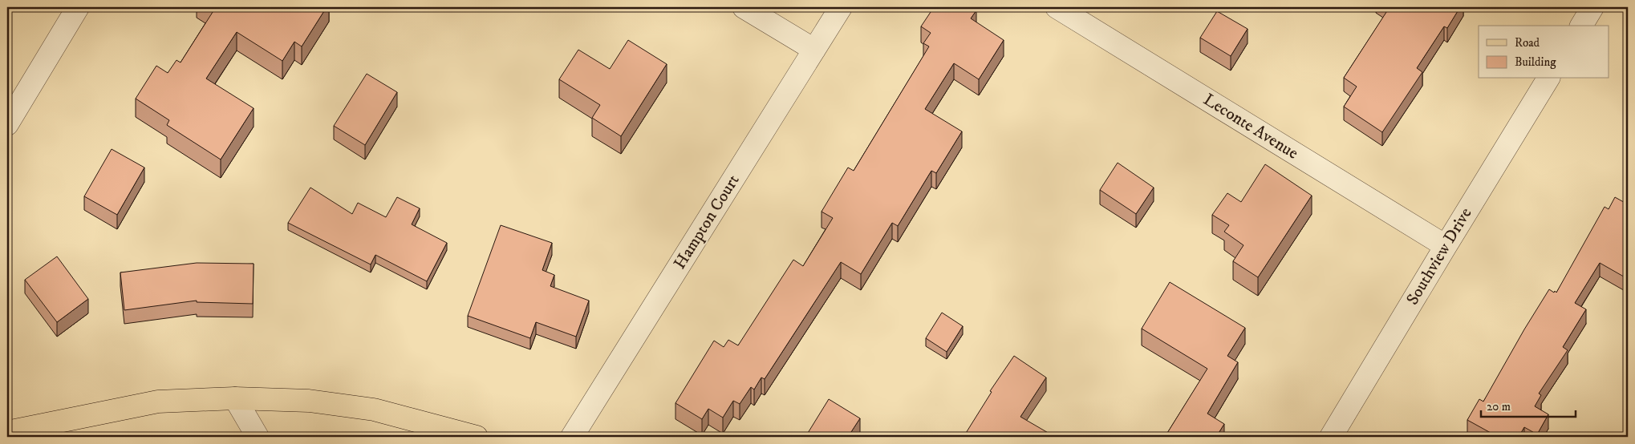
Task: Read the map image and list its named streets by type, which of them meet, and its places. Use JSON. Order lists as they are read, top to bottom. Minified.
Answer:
{"streets":{"street":["Leconte Avenue","Hampton Court","Southview Drive"]},"crossings":[["Leconte Avenue","Southview Drive"]],"legend":["Road","Building"],"scale_bar":"20 m"}
